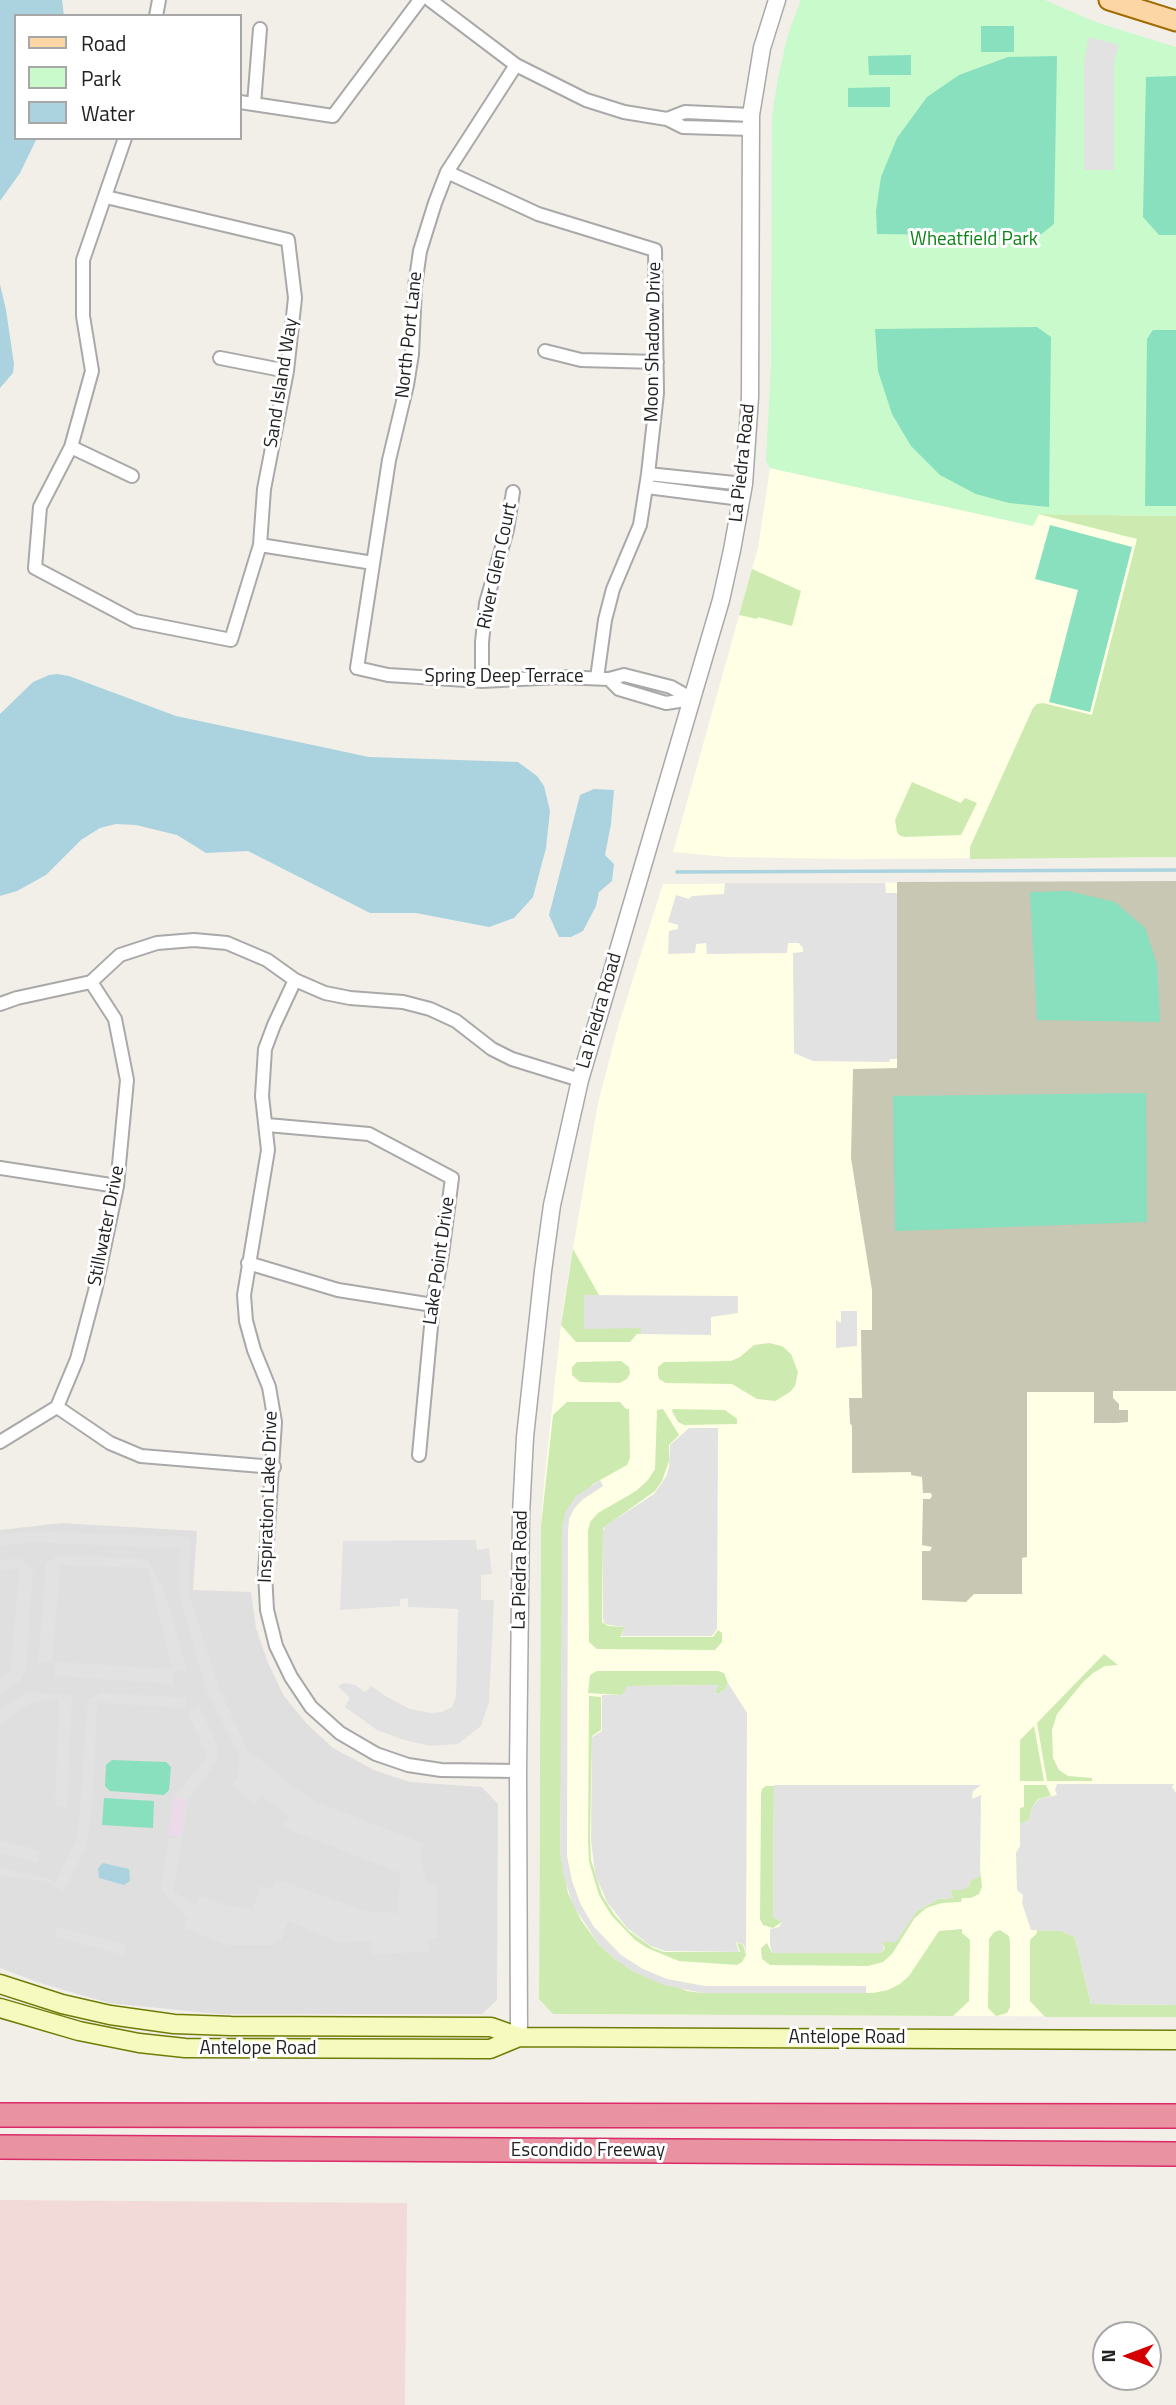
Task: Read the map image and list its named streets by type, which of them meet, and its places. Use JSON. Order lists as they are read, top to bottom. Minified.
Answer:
{"streets":{"highway":["Escondido Freeway"],"main road":["Antelope Road"],"street":["North Port Lane","Moon Shadow Drive","Sand Island Way","La Piedra Road","River Glen Court","Spring Deep Terrace","Stillwater Drive","Lake Point Drive","Inspiration Lake Drive"]},"crossings":[["North Port Lane","Moon Shadow Drive"],["North Port Lane","Spring Deep Terrace"],["Moon Shadow Drive","Spring Deep Terrace"],["La Piedra Road","Spring Deep Terrace"],["La Piedra Road","Inspiration Lake Drive"],["La Piedra Road","Antelope Road"],["River Glen Court","Spring Deep Terrace"],["Lake Point Drive","Inspiration Lake Drive"]],"parks":["Wheatfield Park"],"legend":["Road","Park","Water"],"north":"left"}
